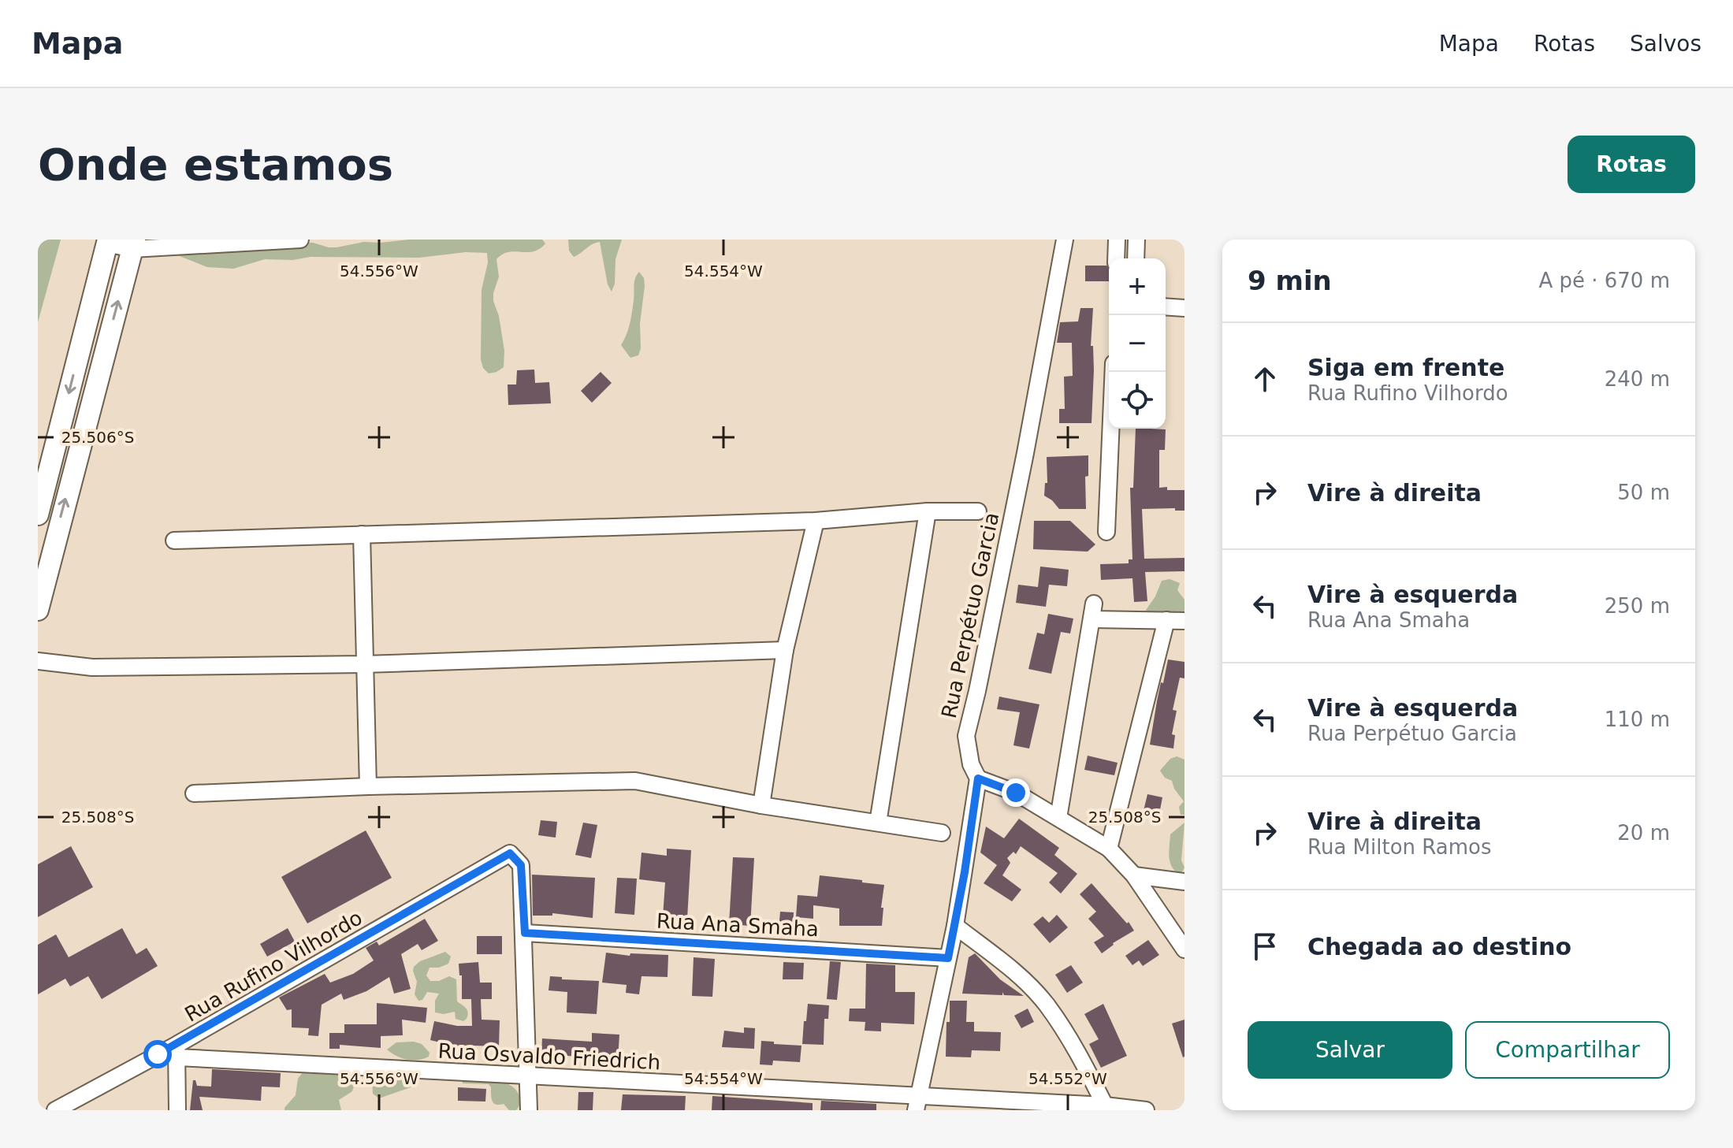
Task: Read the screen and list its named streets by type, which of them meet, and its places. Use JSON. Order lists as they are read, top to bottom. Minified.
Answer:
{"streets":{"street":["Rua Perpétuo Garcia","Rua Ana Smaha","Rua Rufino Vilhordo","Rua Osvaldo Friedrich"]},"crossings":[["Rua Perpétuo Garcia","Rua Ana Smaha"],["Rua Perpétuo Garcia","Rua Osvaldo Friedrich"],["Rua Ana Smaha","Rua Rufino Vilhordo"],["Rua Rufino Vilhordo","Rua Osvaldo Friedrich"]],"page":{"header":"Mapa","nav":["Mapa","Rotas","Salvos"],"buttons":["Rotas",["Salvar","Compartilhar"]],"title":"Onde estamos","heading":["9 min","A pé · 670 m"],"map_buttons":["+","−"],"list":[["Siga em frente","Rua Rufino Vilhordo","240 m"],["Vire à direita","50 m"],["Vire à esquerda","Rua Ana Smaha","250 m"],["Vire à esquerda","Rua Perpétuo Garcia","110 m"],["Vire à direita","Rua Milton Ramos","20 m"],"Chegada ao destino"]},"coordinates":["54.556°W","54.554°W","25.506°S","25.508°S","54.552°W"]}
